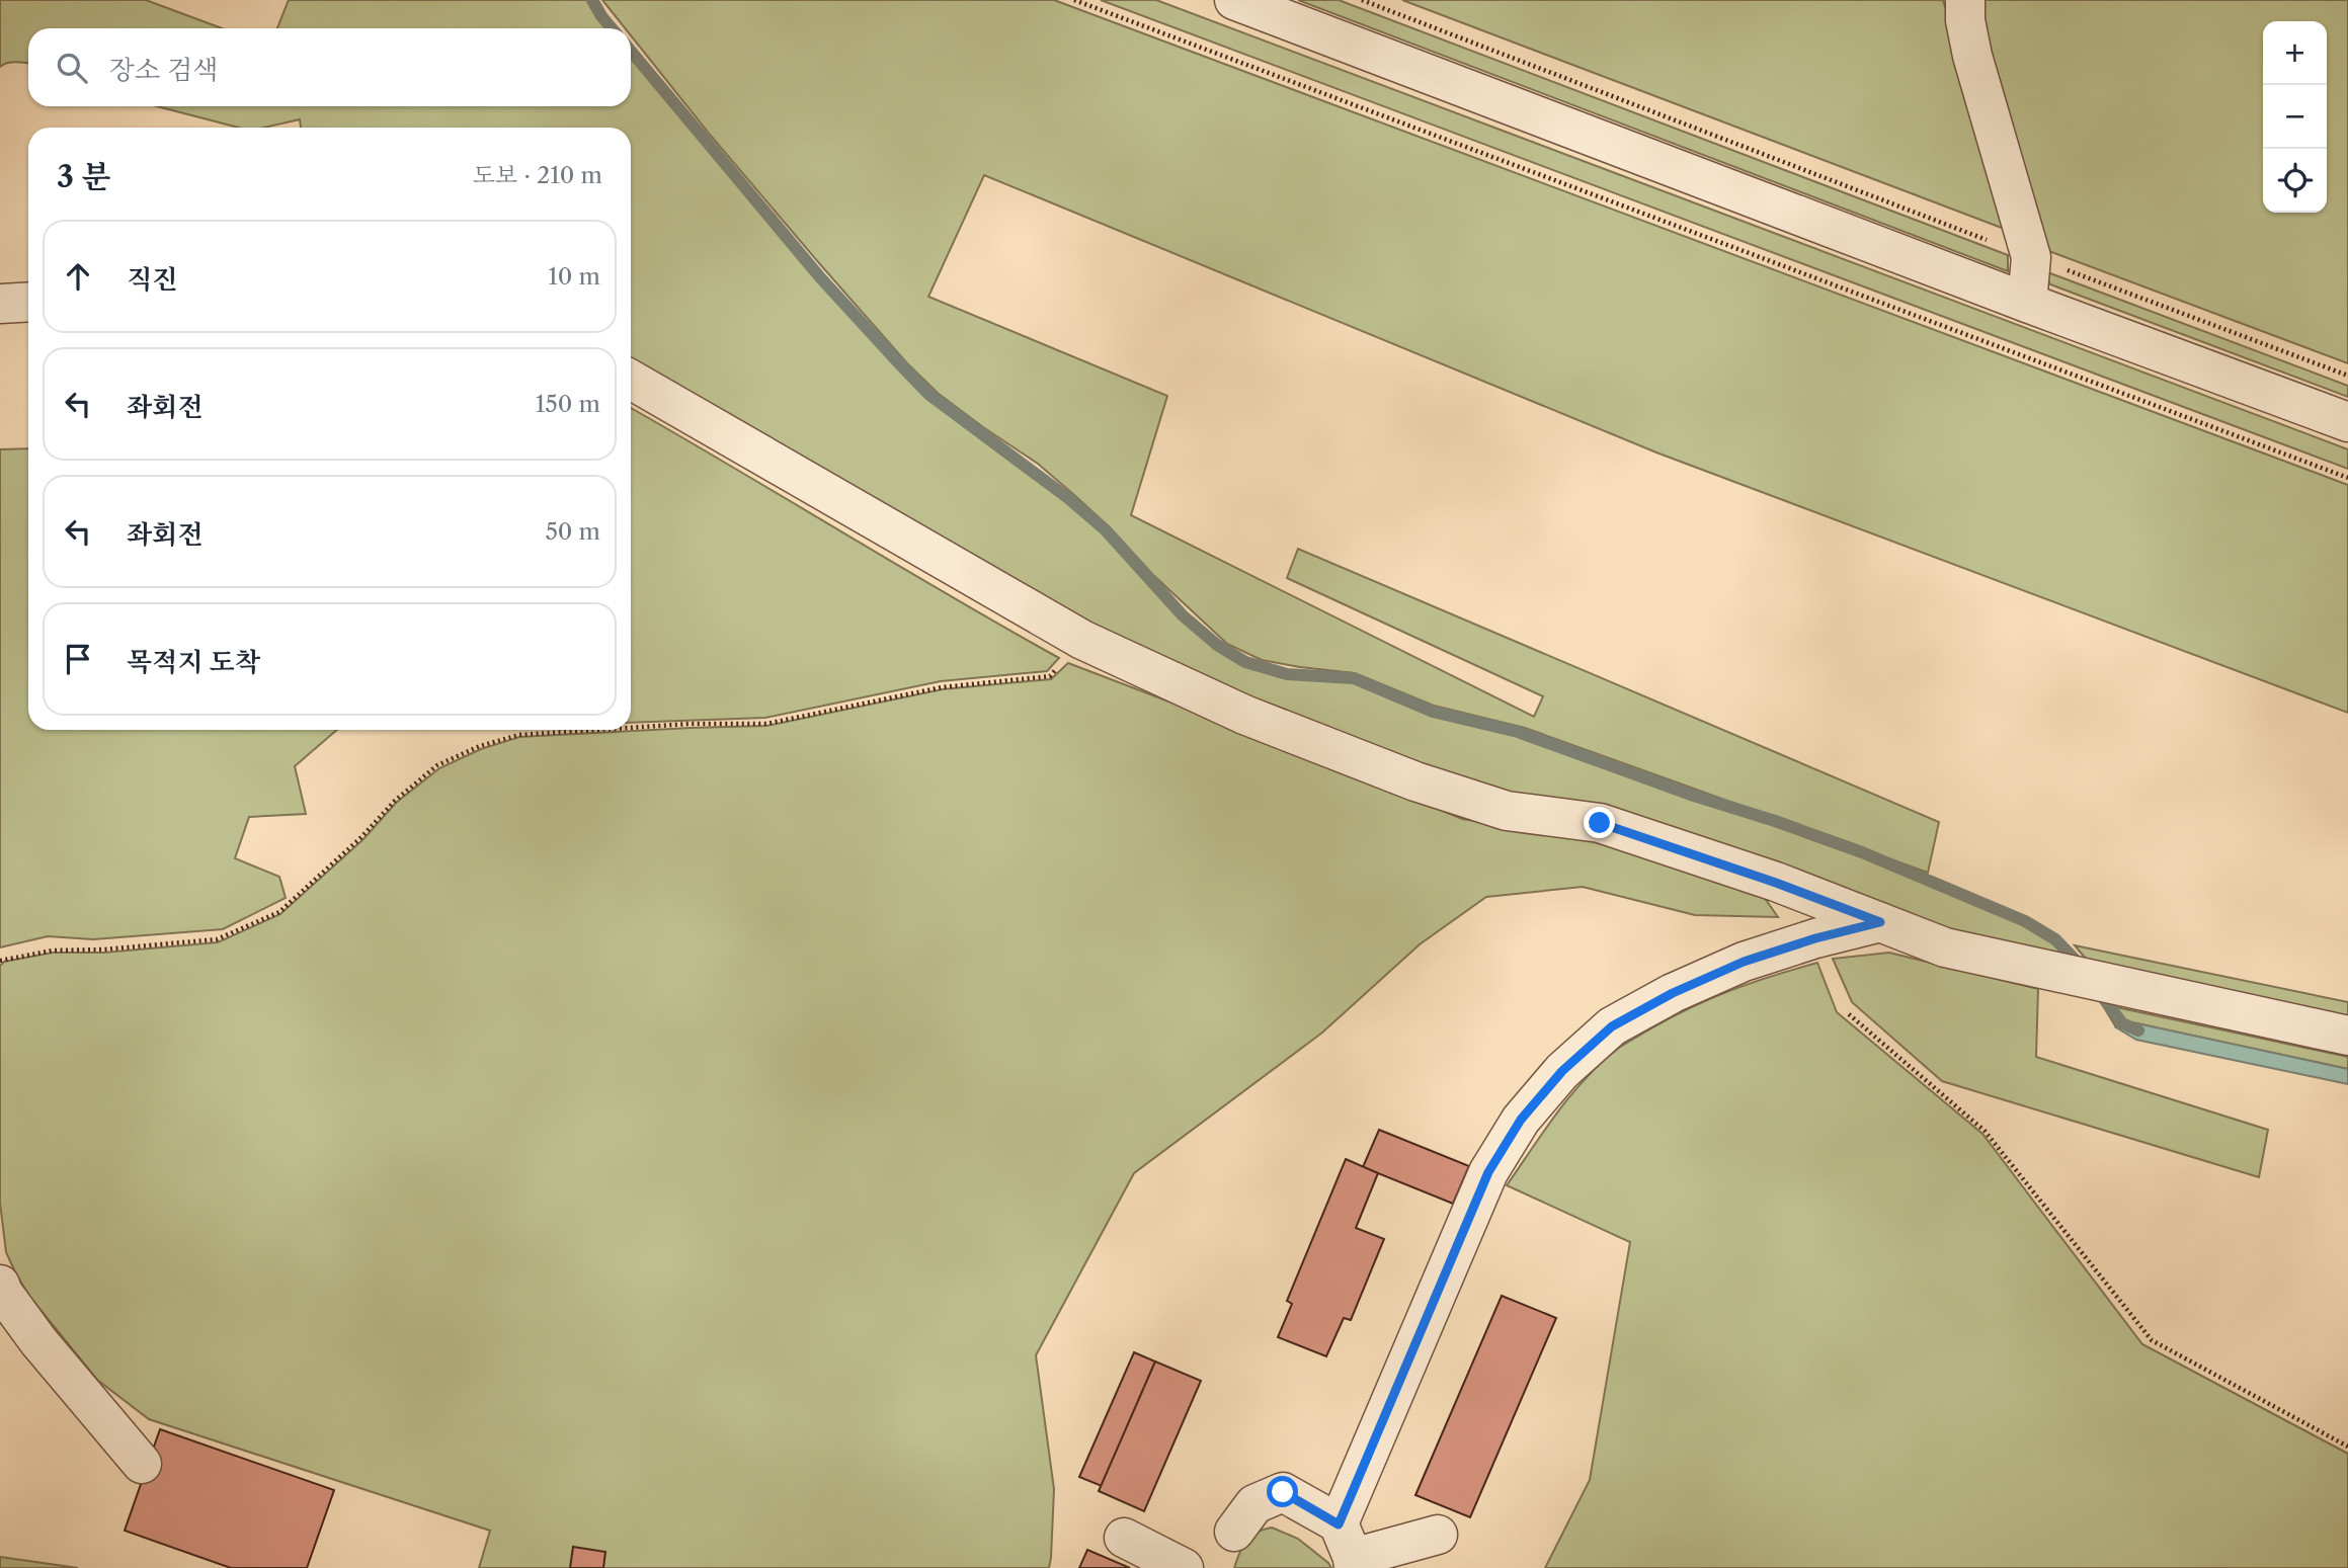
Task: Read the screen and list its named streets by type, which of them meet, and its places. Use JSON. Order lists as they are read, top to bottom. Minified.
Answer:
{"page":{"map_buttons":["+","−"],"search":"장소 검색","heading":["3 분","도보 · 210 m"],"list":[["직진","10 m"],["좌회전","150 m"],["좌회전","50 m"],"목적지 도착"]}}
